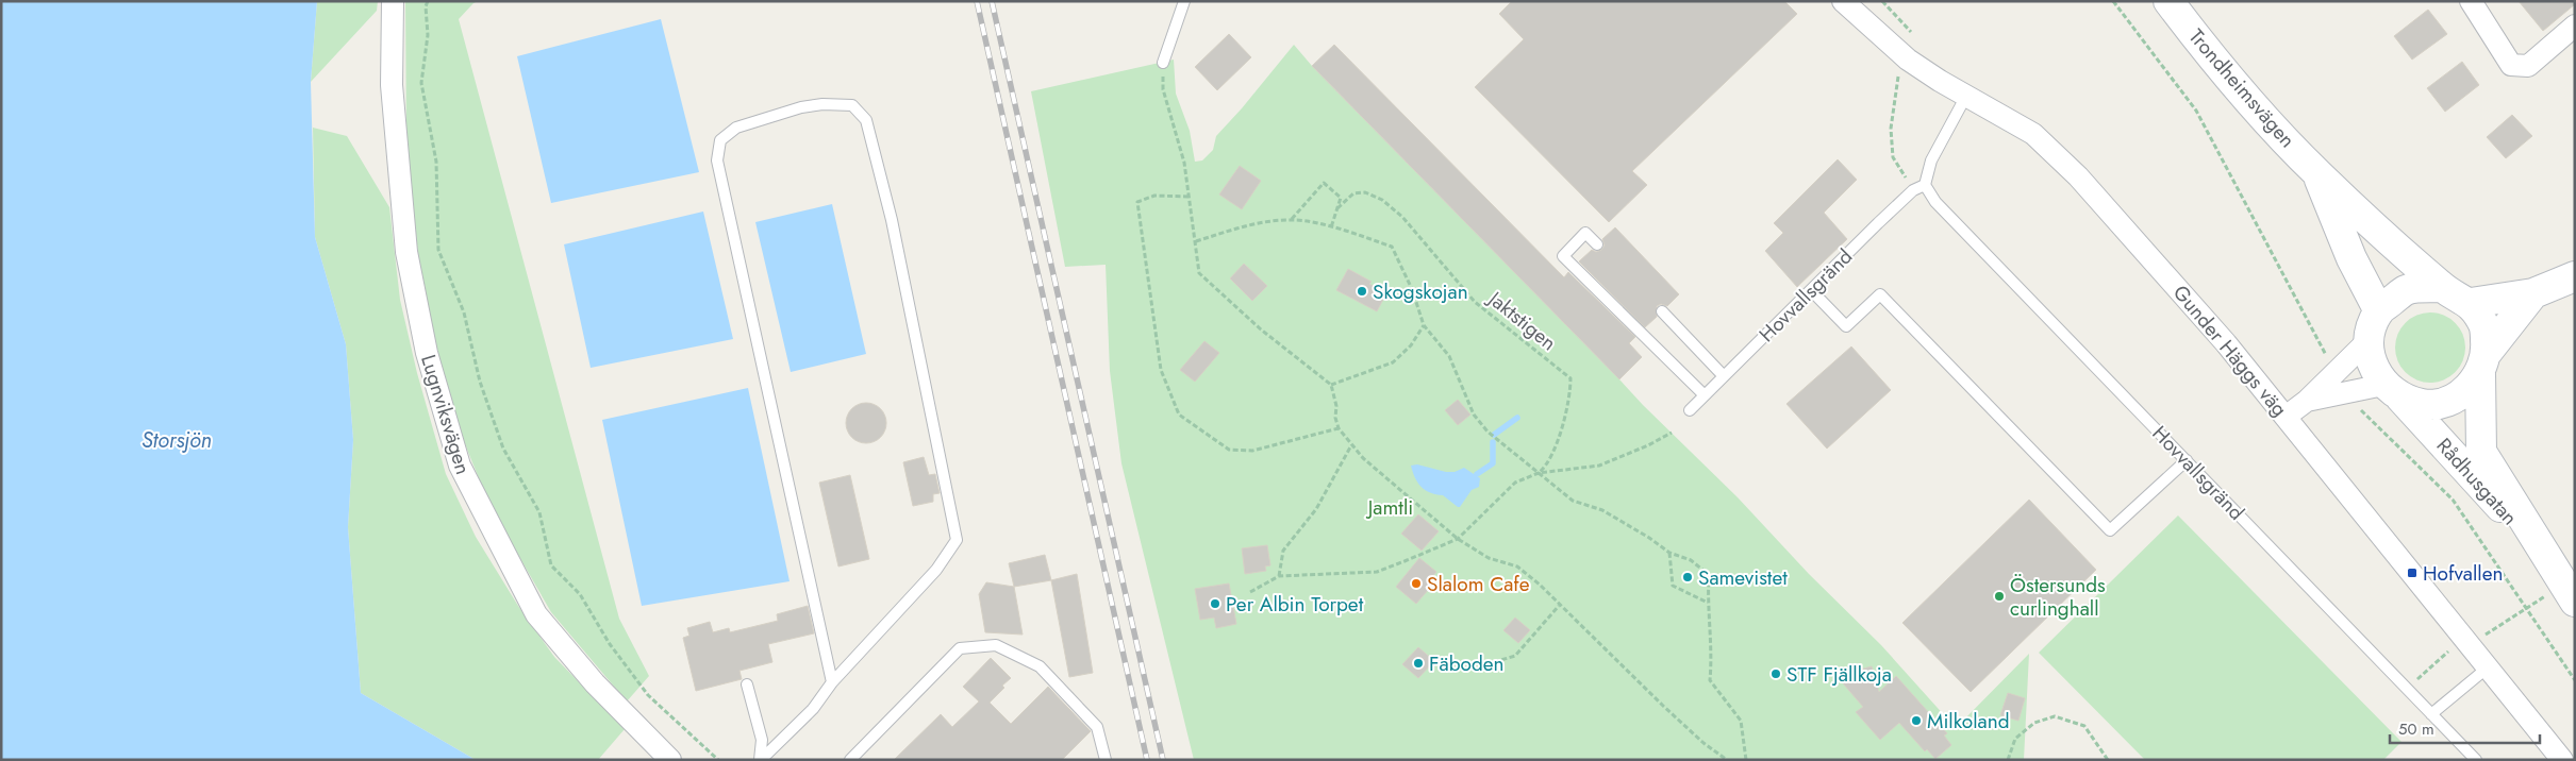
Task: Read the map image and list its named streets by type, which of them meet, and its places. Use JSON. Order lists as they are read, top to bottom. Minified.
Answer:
{"streets":{"main road":["Trondheimsvägen","Rådhusgatan"],"street":["Gunder Häggs väg","Lugnviksvägen"],"lane":["Hovvallsgränd"],"path":["Jaktstigen"]},"crossings":[["Trondheimsvägen","Rådhusgatan"]],"water":["Storsjön"],"parks":["Jamtli"],"places":{"other":["Skogskojan","Samevistet","Slalom Cafe","Östersunds curlinghall","Per Albin Torpet","Fäboden","STF Fjällkoja","Milkoland"],"transit":["Hofvallen"]},"scale_bar":"50 m"}
